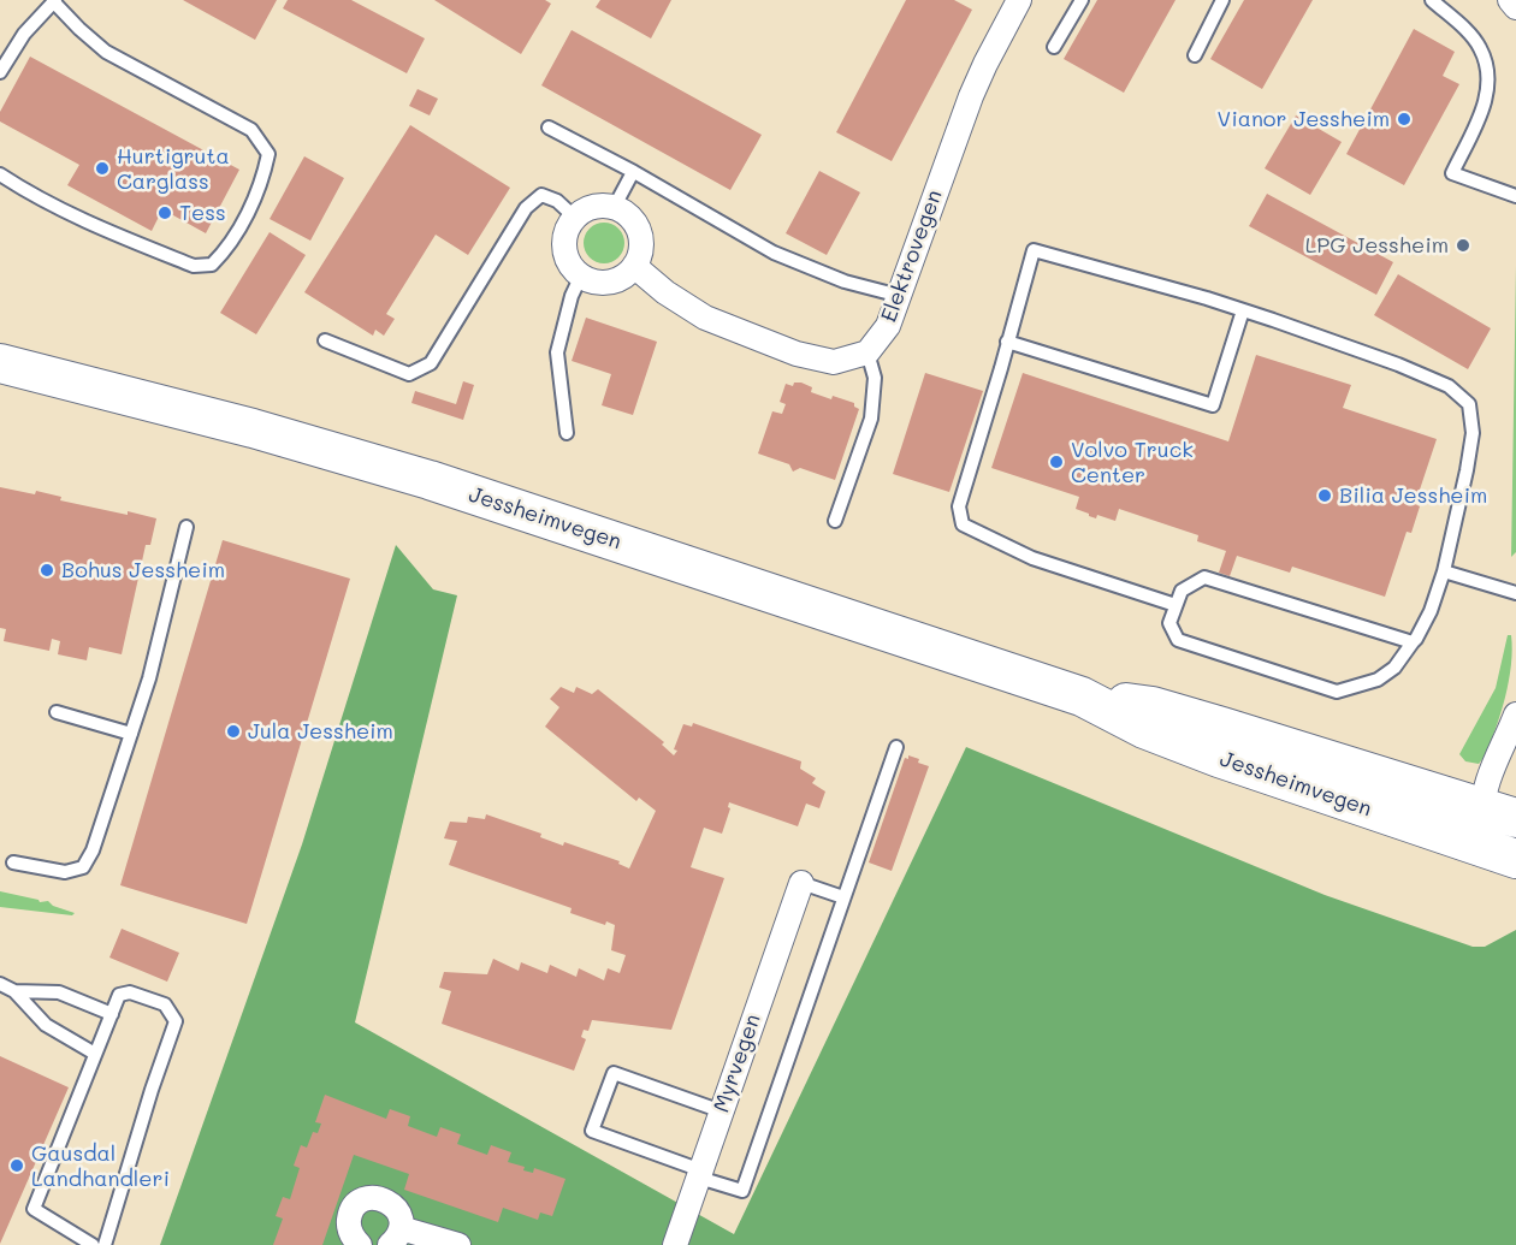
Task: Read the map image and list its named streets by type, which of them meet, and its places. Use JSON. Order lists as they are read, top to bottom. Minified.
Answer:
{"streets":{"main road":["Jessheimvegen"],"street":["Elektrovegen","Myrvegen"]},"places":["Vianor Jessheim","Hurtigruta Carglass","Tess","LPG Jessheim","Volvo Truck Center","Bilia Jessheim","Bohus Jessheim","Jula Jessheim","Gausdal Landhandleri"]}
